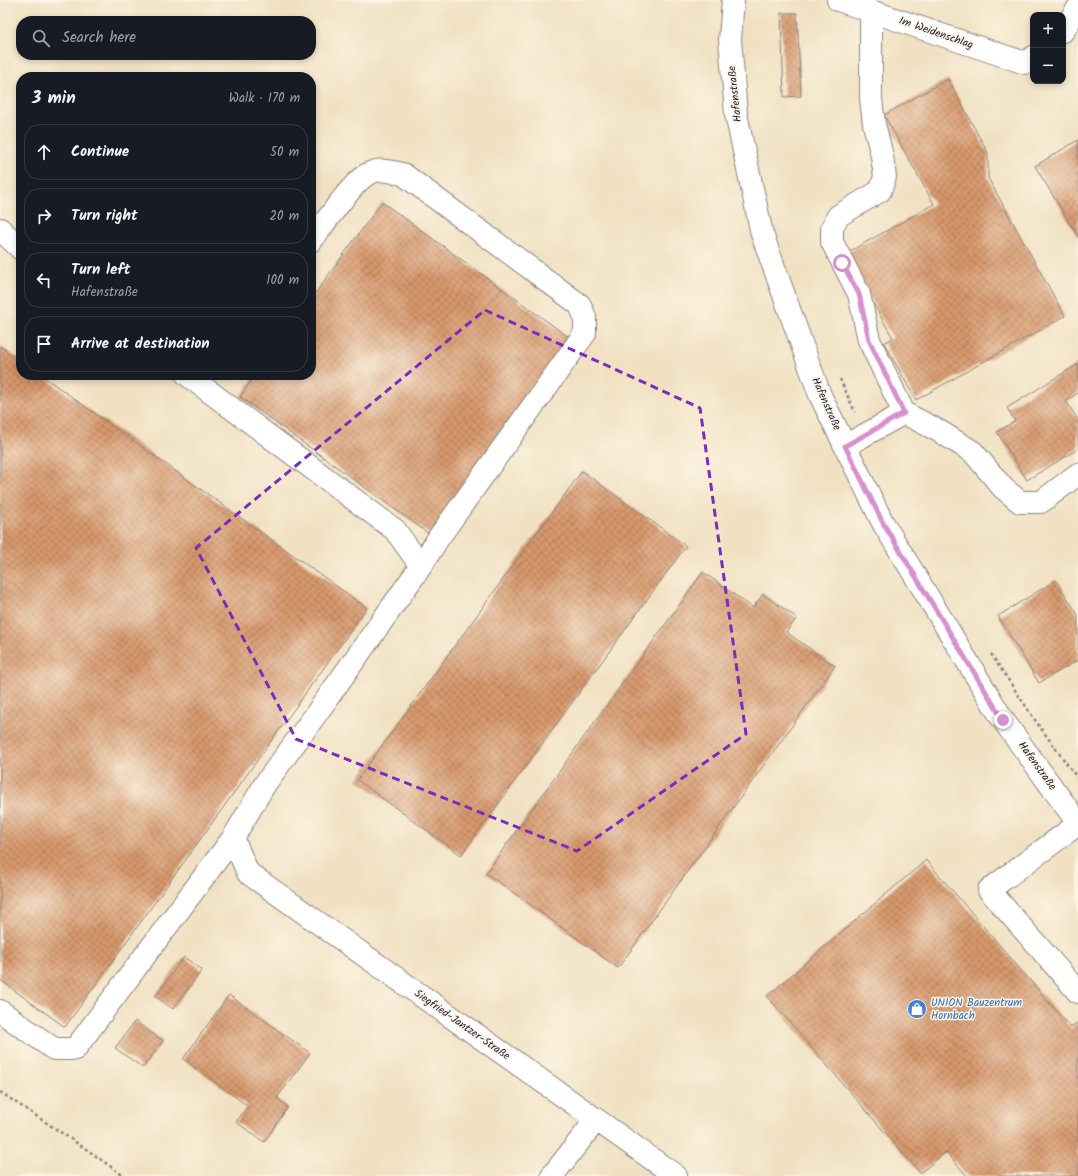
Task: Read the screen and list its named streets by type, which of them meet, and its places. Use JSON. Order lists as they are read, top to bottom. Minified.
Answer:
{"streets":{"street":["Im Weidenschlag","Hafenstraße","Siegfried-Jantzer-Straße"]},"places":{"shop":["UNION Bauzentrum Hornbach"]},"page":{"map_buttons":["+","−"],"search":"Search here","heading":["3 min","Walk · 170 m"],"list":[["Continue","50 m"],["Turn right","20 m"],["Turn left","Hafenstraße","100 m"],"Arrive at destination"]}}
